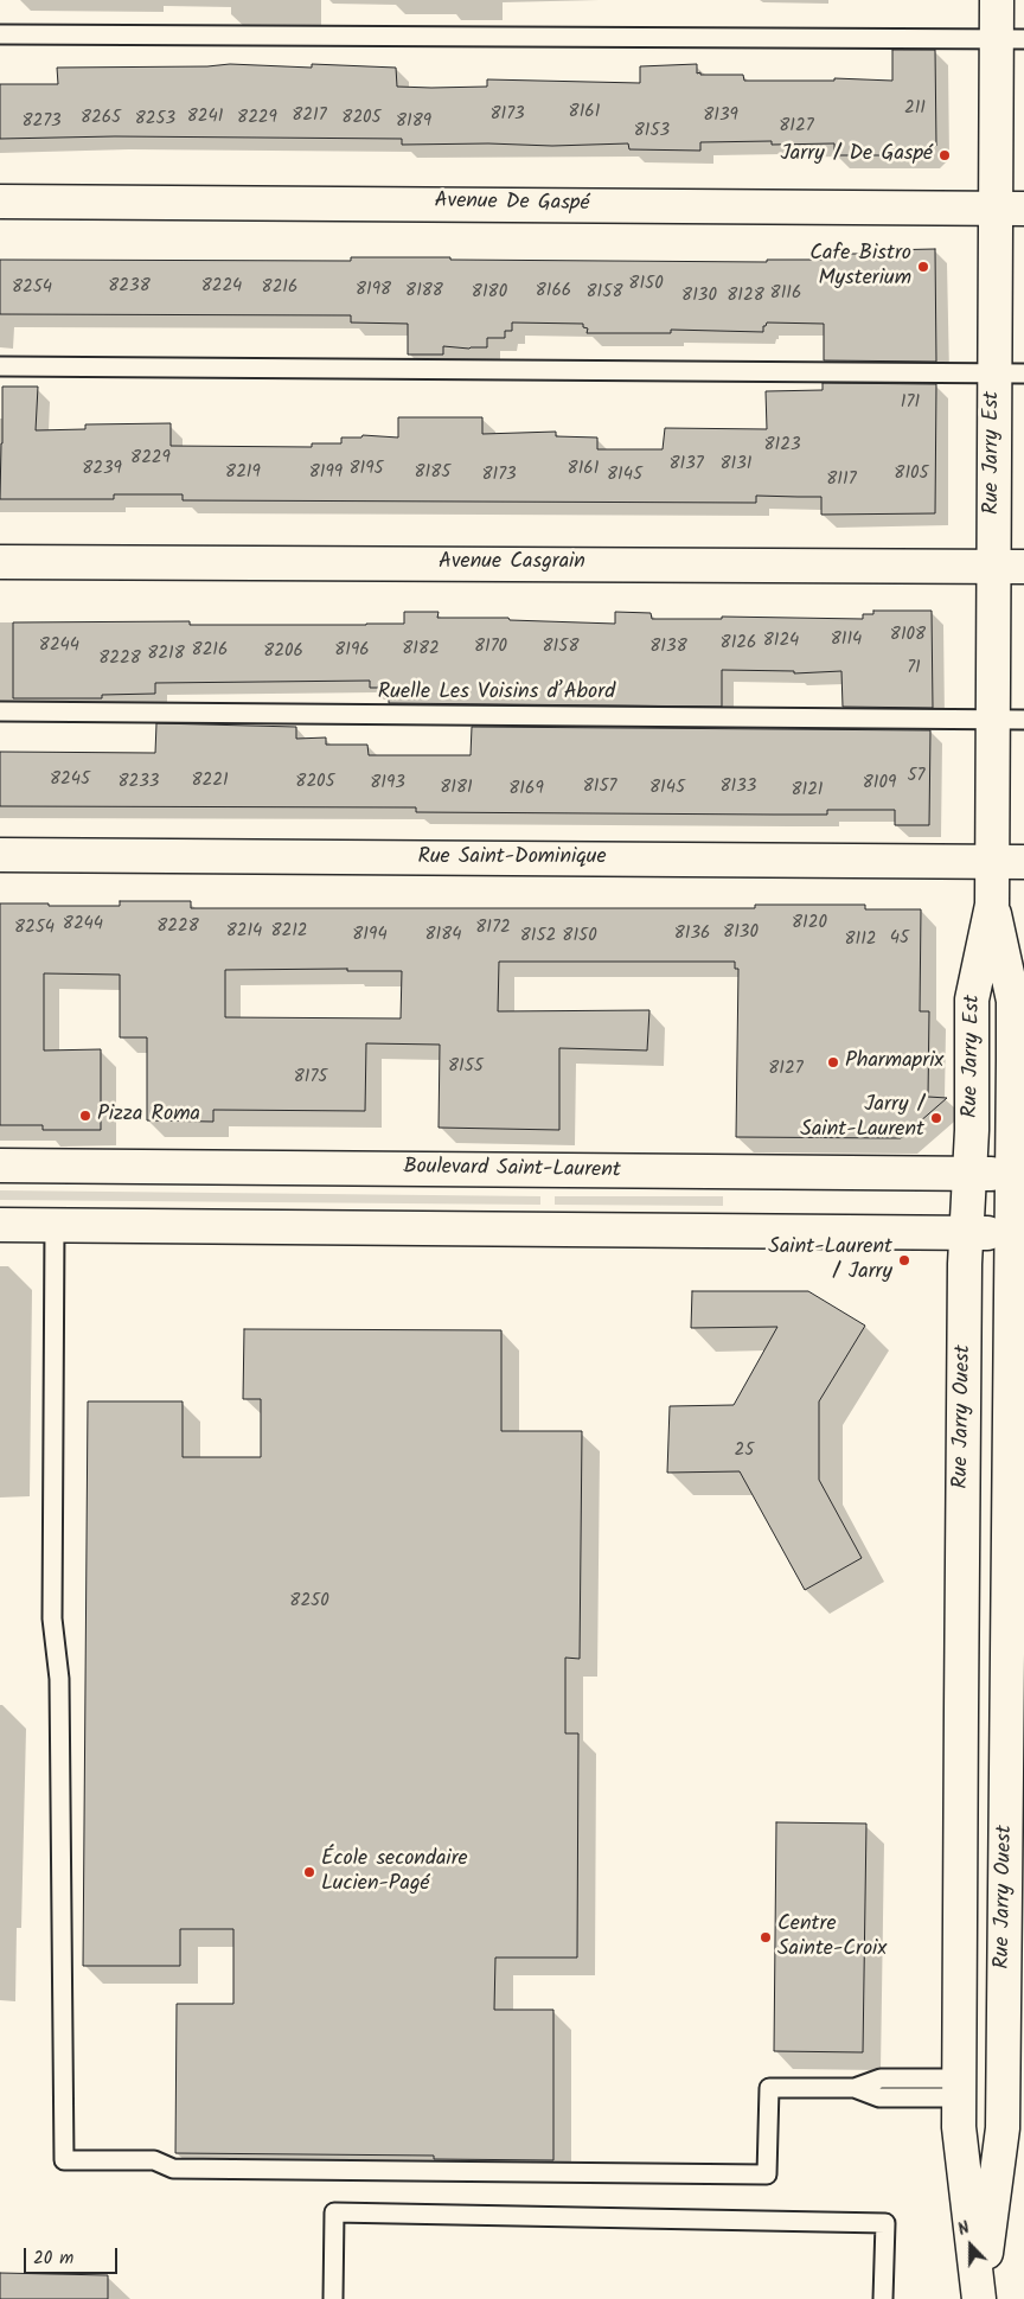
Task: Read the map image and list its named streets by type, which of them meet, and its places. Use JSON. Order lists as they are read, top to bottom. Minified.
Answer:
{"streets":{"main road":["Avenue De Gaspé","Rue Jarry Est","Avenue Casgrain","Rue Saint-Dominique","Boulevard Saint-Laurent","Rue Jarry Ouest"],"lane":["Ruelle Les Voisins d’Abord"]},"crossings":[["Avenue De Gaspé","Rue Jarry Est"],["Rue Jarry Est","Avenue Casgrain"],["Rue Jarry Est","Ruelle Les Voisins d’Abord"],["Rue Jarry Est","Rue Saint-Dominique"],["Rue Jarry Est","Boulevard Saint-Laurent"],["Rue Jarry Est","Rue Jarry Ouest"],["Boulevard Saint-Laurent","Rue Jarry Ouest"]],"places":["Jarry / De Gaspé","Cafe Bistro Mysterium","Pharmaprix","Pizza Roma","Jarry / Saint-Laurent","Saint-Laurent / Jarry","École secondaire Lucien-Pagé","Centre Sainte-Croix"],"house_numbers":["211","8161","8173","8217","8139","8241","8265","8229","8205","8253","8273","8189","8127","8153","8150","8238","8224","8254","8216","8198","8188","8166","8180","8158","8116","8130","8128","171","8123","8229","8137","8131","8239","8195","8161","8219","8199","8185","8105","8173","8145","8117","8108","8114","8124","8126","8244","8170","8158","8138","8182","8216","8196","8206","8218","8228","71","57","8245","8221","8233","8205","8193","8109","8157","8133","8181","8145","8169","8121","8120","8244","8228","8254","8172","8214","8212","8130","8136","8194","8184","8152","8150","45","8112","8155","8127","8175","25","8250"],"scale_bar":"20 m","north":"top"}
